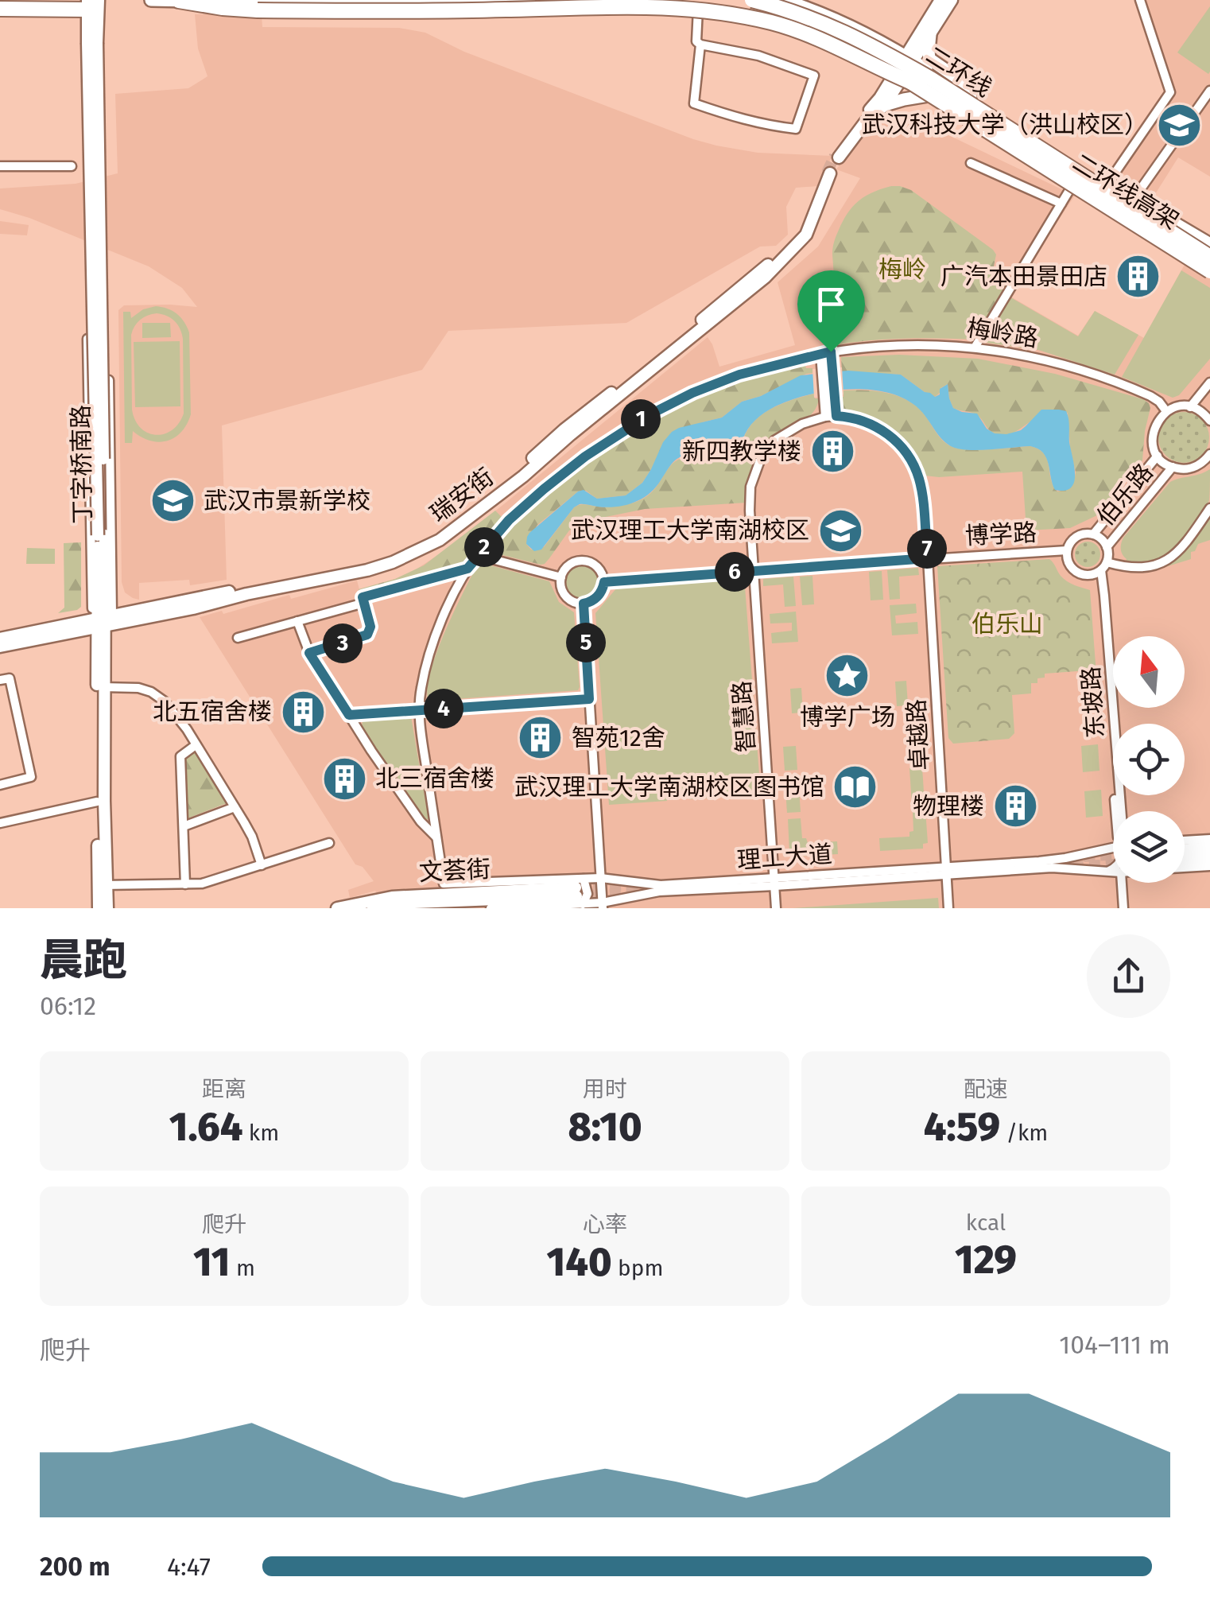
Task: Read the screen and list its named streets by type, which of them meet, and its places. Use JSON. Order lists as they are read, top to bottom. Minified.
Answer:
{"streets":{"highway":["二环线","二环线高架"],"main road":["丁字桥南路","瑞安街","文荟街"],"street":["梅岭路","伯乐路","博学路","东坡路","智慧路","卓越路","理工大道"]},"crossings":[["梅岭路","理工大道"],["丁字桥南路","瑞安街"],["伯乐路","博学路"],["伯乐路","东坡路"],["博学路","东坡路"],["博学路","智慧路"],["博学路","卓越路"],["智慧路","卓越路"],["智慧路","理工大道"],["卓越路","理工大道"],["理工大道","文荟街"]],"parks":["梅岭","伯乐山"],"places":{"school or university":["武汉科技大学（洪山校区）","武汉市景新学校","武汉理工大学南湖校区"],"building":["广汽本田景田店","新四教学楼","北五宿舍楼","智苑12舍","北三宿舍楼","物理楼"],"place":["博学广场"],"library":["武汉理工大学南湖校区图书馆"]},"north":"top","page":{"pins":["1","2","7","6","5","3","4"],"heading":["晨跑","06:12"],"stats":[["距离","1.64 km"],["用时","8:10"],["配速","4:59 /km"],["爬升","11 m"],["心率","140 bpm"],["kcal","129"]],"chart":["爬升","104–111 m"],"list":[{"name":"200 m","note":"4:47"}]}}
